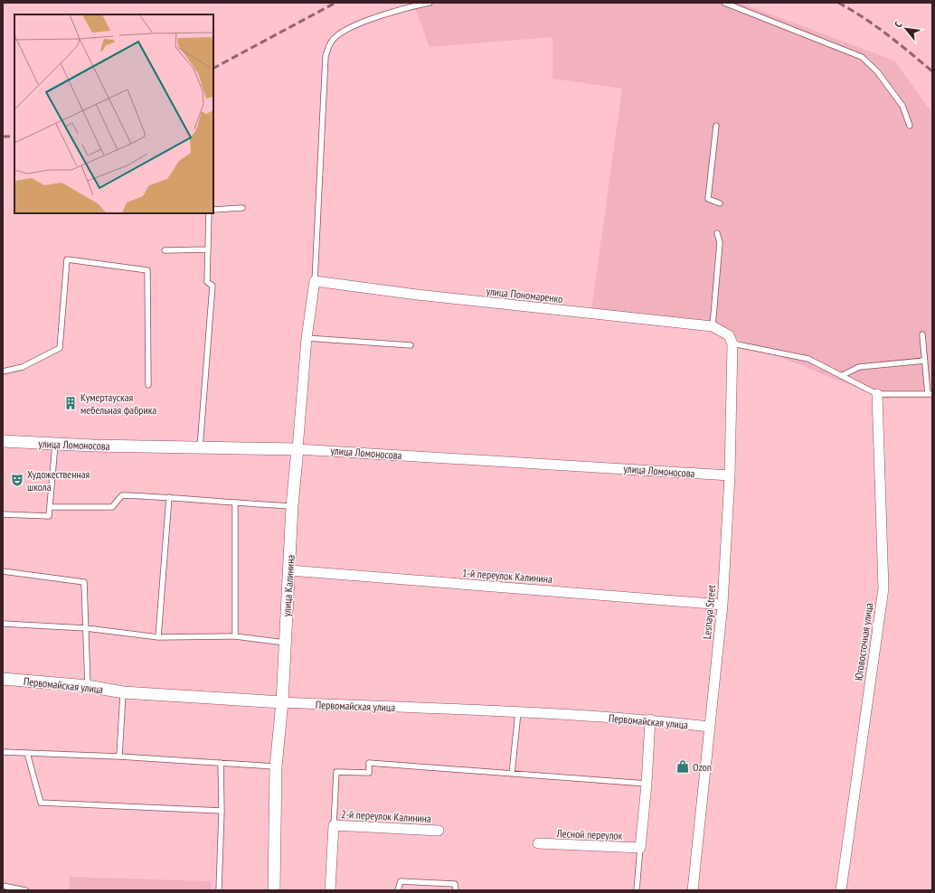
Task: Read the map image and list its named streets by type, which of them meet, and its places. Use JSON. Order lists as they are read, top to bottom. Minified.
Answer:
{"streets":{"street":["улица Пономаренко","улица Ломоносова","1-й переулок Калинина","улица Калинина","Lesnaya Street","Юговосточная улица","Первомайская улица","2-й переулок Калинина","Лесной переулок"]},"crossings":[["улица Пономаренко","улица Калинина"],["улица Пономаренко","Lesnaya Street"],["улица Ломоносова","улица Калинина"],["улица Ломоносова","Lesnaya Street"],["1-й переулок Калинина","улица Калинина"],["1-й переулок Калинина","Lesnaya Street"],["улица Калинина","Первомайская улица"],["Lesnaya Street","Первомайская улица"]],"places":{"building":["Кумертауская мебельная фабрика"],"theatre":["Художественная школа"],"shop":["Ozon"]},"north":"top left"}
